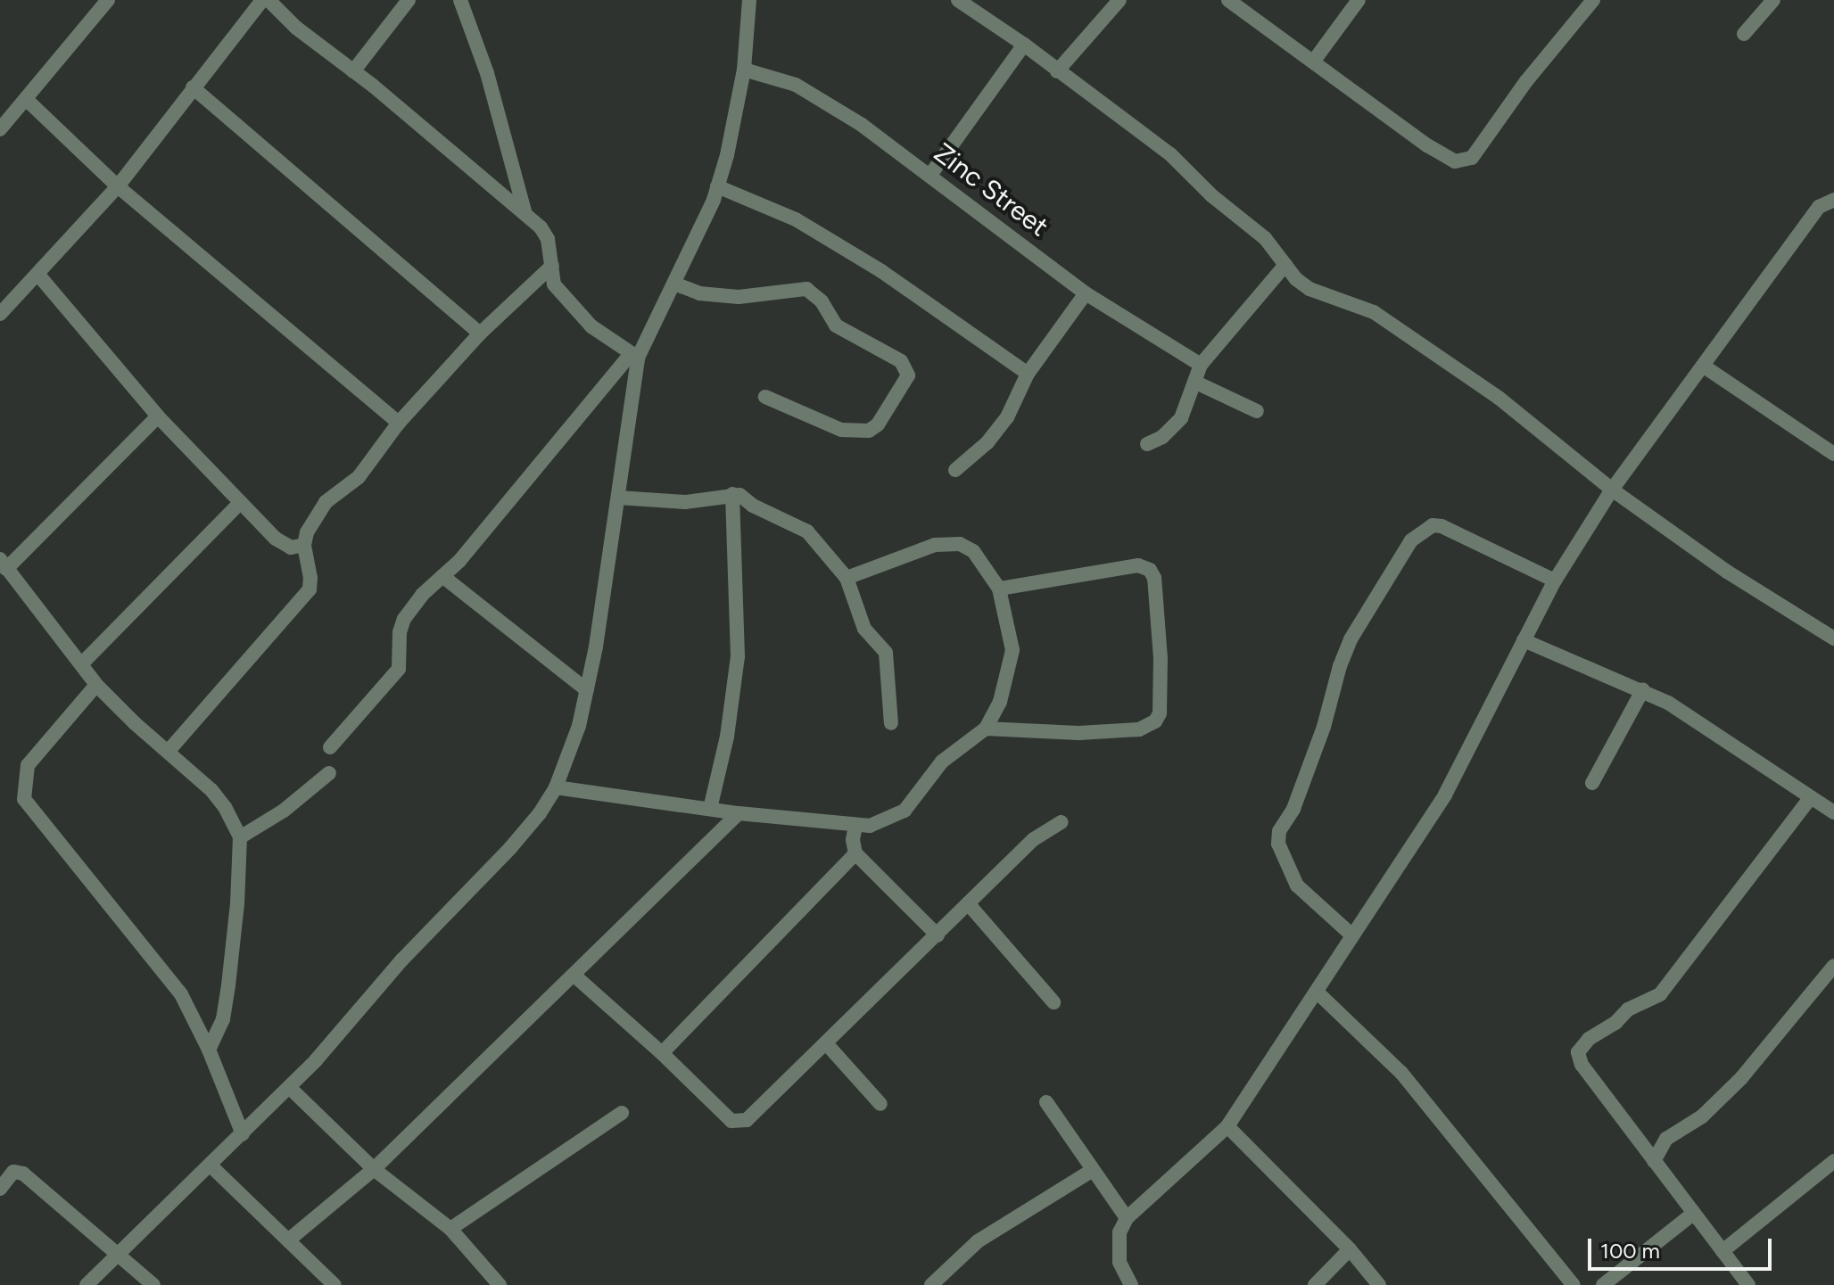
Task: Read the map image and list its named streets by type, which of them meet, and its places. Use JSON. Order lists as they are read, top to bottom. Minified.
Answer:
{"streets":{"street":["Zinc Street"]},"scale_bar":"100 m"}
